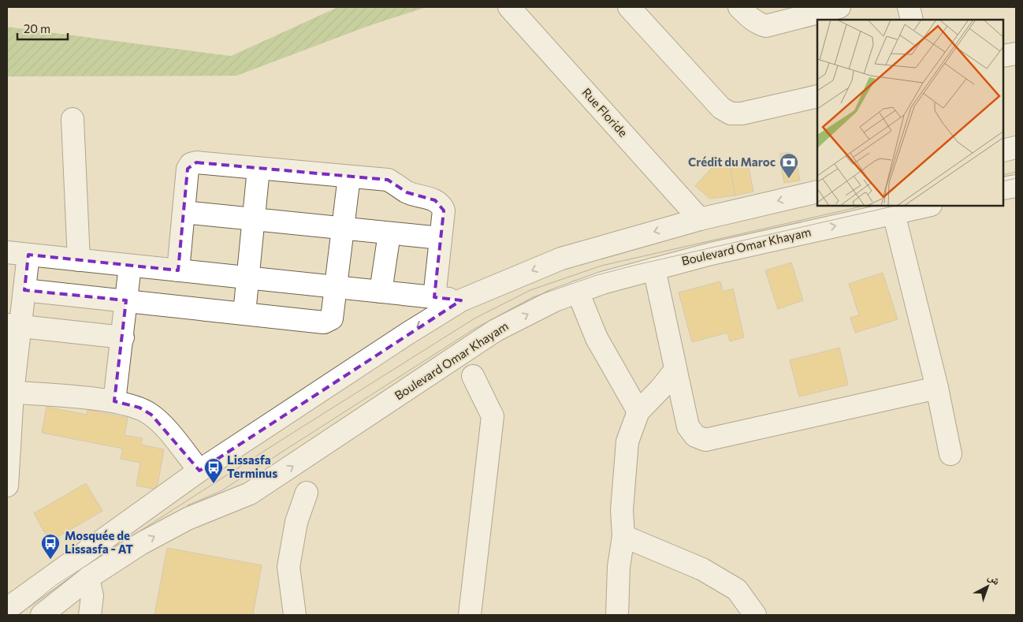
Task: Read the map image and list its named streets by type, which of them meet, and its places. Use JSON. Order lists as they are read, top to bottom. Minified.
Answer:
{"streets":{"street":["Rue Floride","Boulevard Omar Khayam"]},"places":{"bank":["Crédit du Maroc"],"bus stop":["Lissasfa Terminus","Mosquée de Lissasfa - AT"]},"scale_bar":"20 m","north":"top right"}
